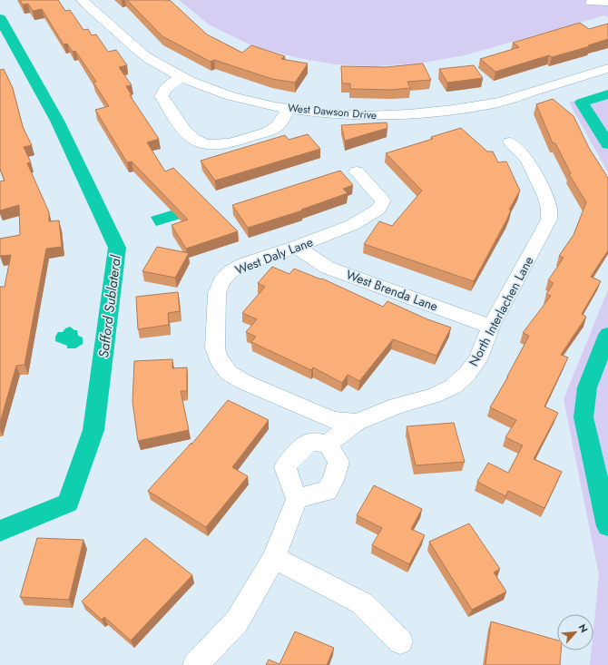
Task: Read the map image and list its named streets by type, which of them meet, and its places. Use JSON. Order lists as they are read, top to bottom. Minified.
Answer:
{"streets":{"street":["West Dawson Drive","West Daly Lane","West Brenda Lane","North Interlachen Lane"]},"crossings":[["West Daly Lane","West Brenda Lane"],["West Daly Lane","North Interlachen Lane"],["West Brenda Lane","North Interlachen Lane"]],"water":["Safford Sublateral"],"north":"top right"}
